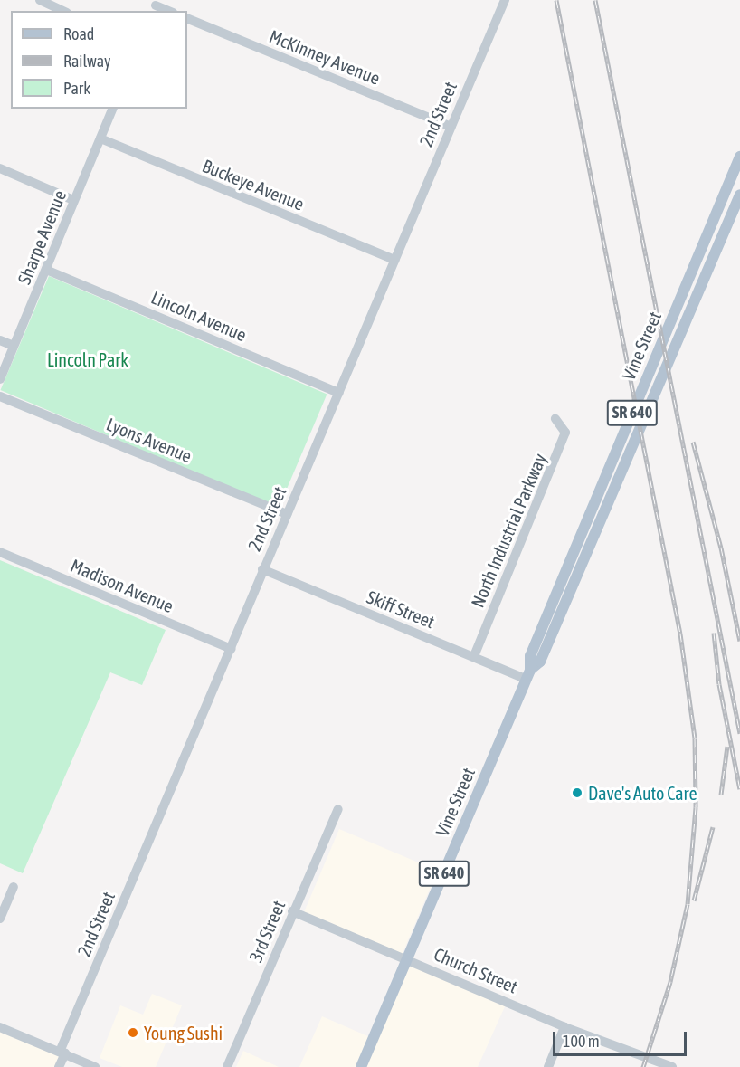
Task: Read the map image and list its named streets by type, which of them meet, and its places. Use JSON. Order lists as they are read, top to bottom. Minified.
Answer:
{"streets":{"main road":["Vine Street","SR 640"],"street":["McKinney Avenue","2nd Street","Buckeye Avenue","Sharpe Avenue","Lincoln Avenue","Lyons Avenue","North Industrial Parkway","Madison Avenue","Skiff Street","3rd Street","Church Street"]},"crossings":[["McKinney Avenue","2nd Street"],["2nd Street","Buckeye Avenue"],["2nd Street","Lincoln Avenue"],["2nd Street","Lyons Avenue"],["2nd Street","Madison Avenue"],["2nd Street","Skiff Street"],["Buckeye Avenue","Sharpe Avenue"],["Sharpe Avenue","Lincoln Avenue"],["Vine Street","Skiff Street"],["Vine Street","Church Street"],["North Industrial Parkway","Skiff Street"],["3rd Street","Church Street"]],"parks":["Lincoln Park"],"places":["Dave's Auto Care","Young Sushi"],"legend":["Road","Railway","Park"],"scale_bar":"100 m"}
